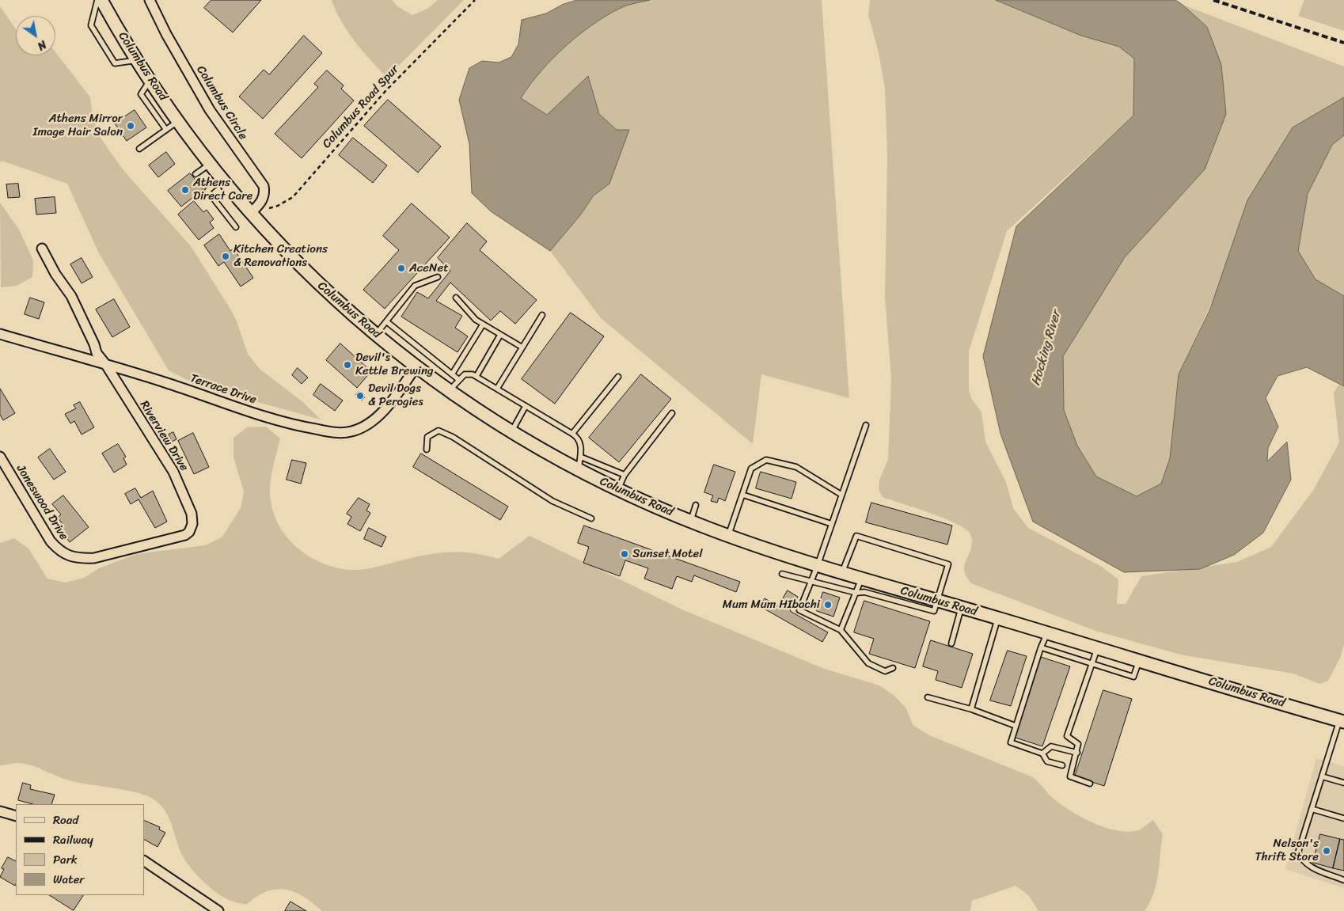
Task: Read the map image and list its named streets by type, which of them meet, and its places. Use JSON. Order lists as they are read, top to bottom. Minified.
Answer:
{"streets":{"main road":["Columbus Road"],"street":["Columbus Circle","Terrace Drive","Riverview Drive","Joneswood Drive"],"path":["Columbus Road Spur"]},"crossings":[["Columbus Road","Columbus Circle"],["Columbus Road","Columbus Road Spur"],["Columbus Road","Terrace Drive"],["Columbus Circle","Columbus Road Spur"],["Terrace Drive","Riverview Drive"],["Riverview Drive","Joneswood Drive"]],"water":["Hocking River"],"places":["Athens Mirror Image Hair Salon","Athens Direct Care","Kitchen Creations & Renovations","AceNet","Devil's Kettle Brewing","Devil Dogs & Perogies","Sunset Motel","Mum Mum HIbachi","Nelson's Thrift Store"],"legend":["Road","Railway","Park","Water"],"north":"bottom right"}
